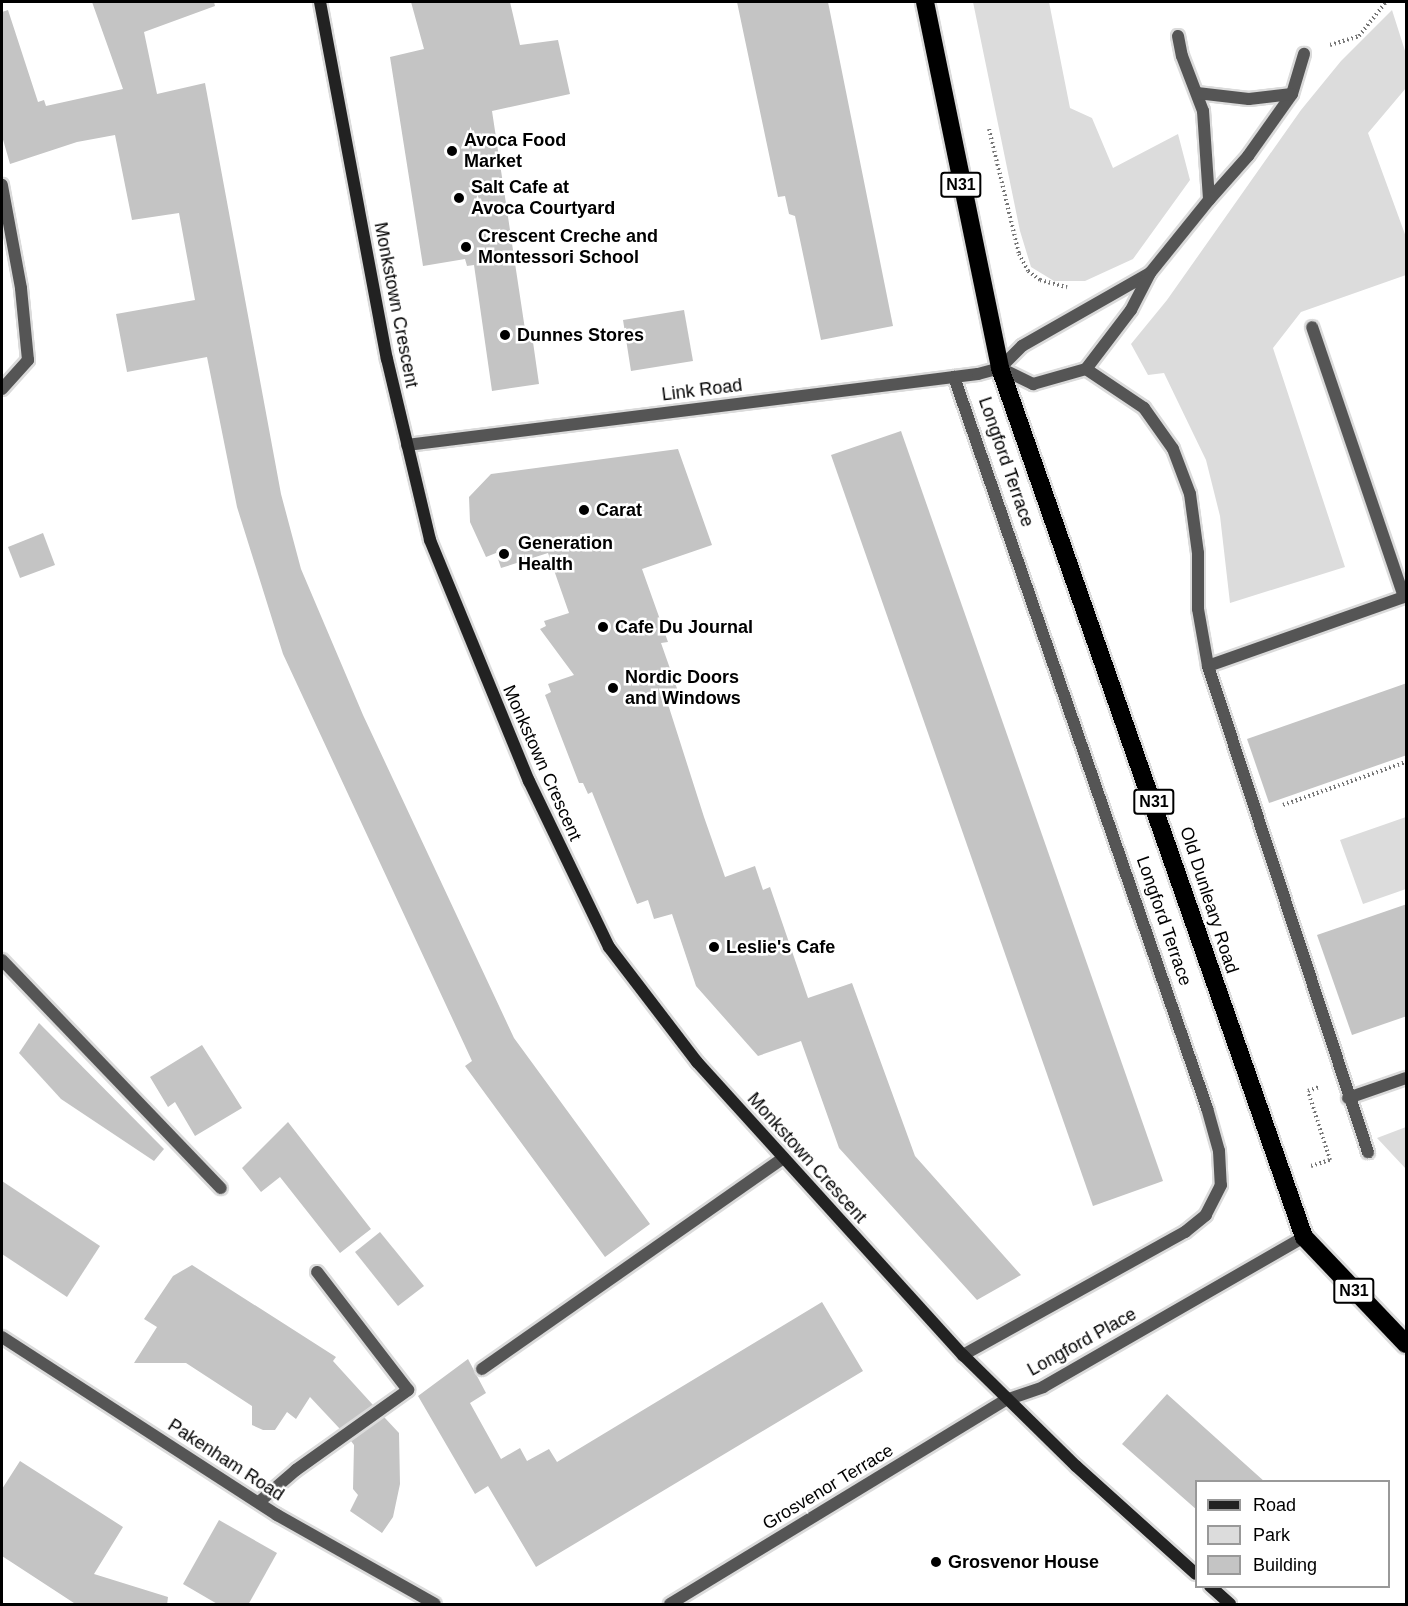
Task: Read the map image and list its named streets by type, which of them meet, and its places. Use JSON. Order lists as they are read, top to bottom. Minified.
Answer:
{"streets":{"highway":["N31","Longford Terrace","Old Dunleary Road"],"main road":["Monkstown Crescent"],"street":["Link Road","Longford Place","Pakenham Road","Grosvenor Terrace"]},"crossings":[["Monkstown Crescent","Link Road"],["Monkstown Crescent","Longford Terrace"],["Monkstown Crescent","Longford Place"],["Monkstown Crescent","Grosvenor Terrace"],["Link Road","Longford Terrace"],["Link Road","Old Dunleary Road"],["Longford Terrace","Old Dunleary Road"],["Old Dunleary Road","Longford Place"],["Longford Place","Grosvenor Terrace"]],"places":["Avoca Food Market","Salt Cafe at Avoca Courtyard","Crescent Creche and Montessori School","Dunnes Stores","Carat","Generation Health","Cafe Du Journal","Nordic Doors and Windows","Leslie's Cafe","Grosvenor House"],"legend":["Road","Park","Building"]}
